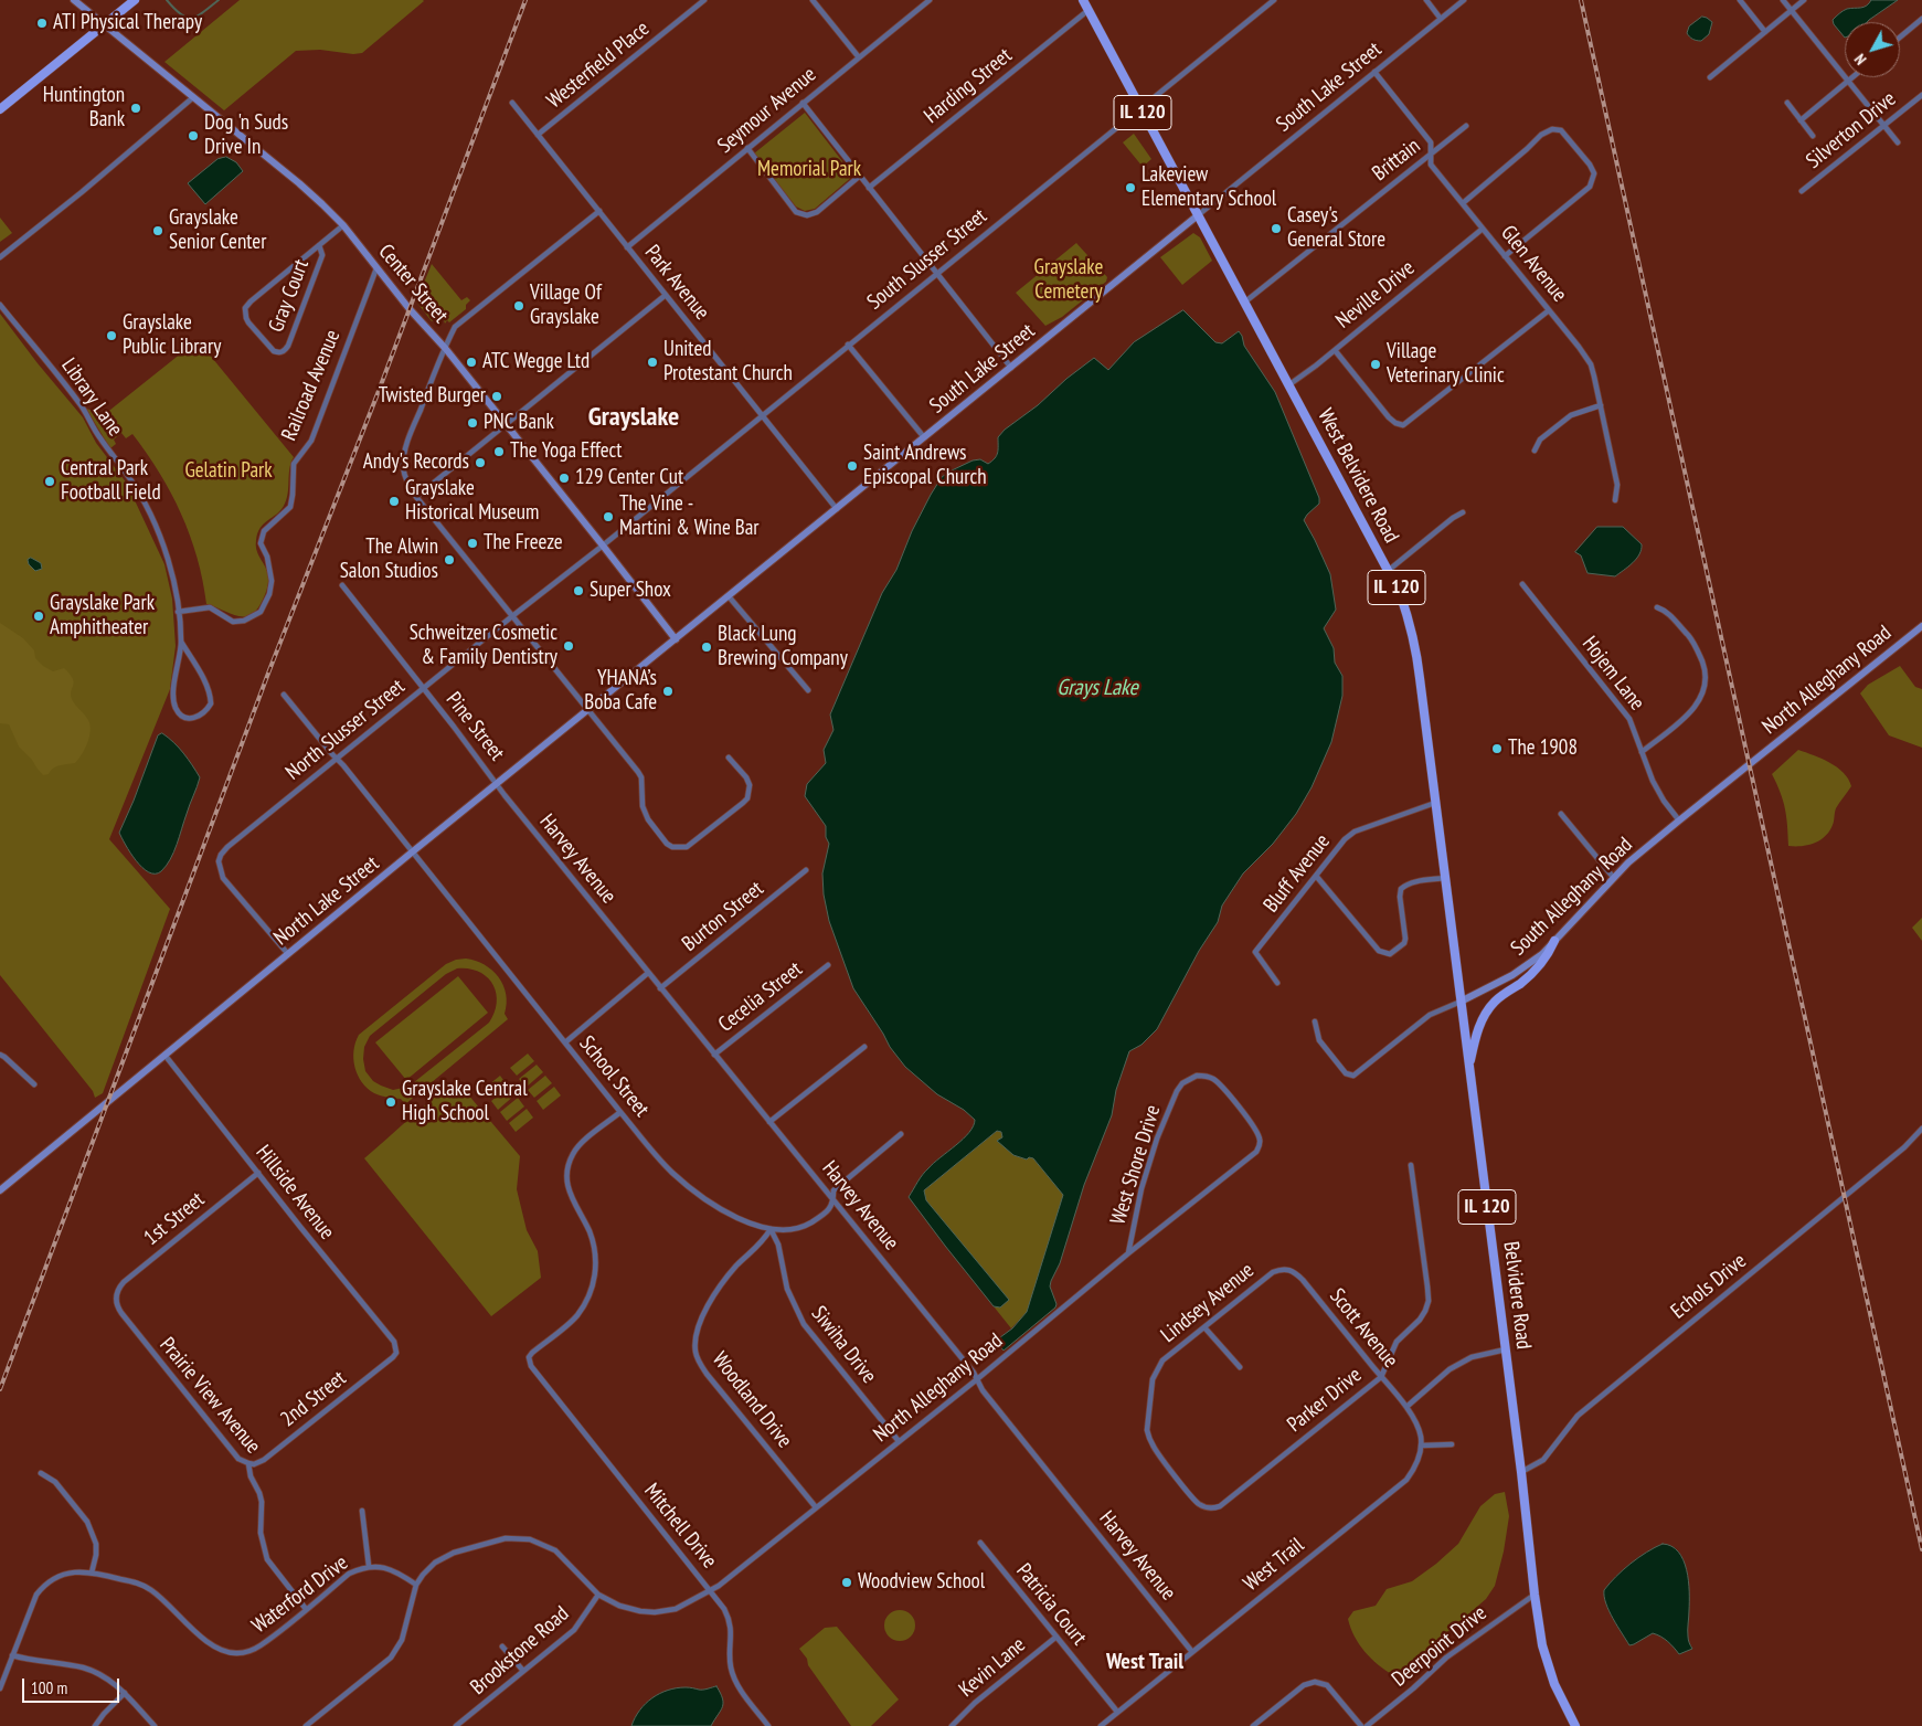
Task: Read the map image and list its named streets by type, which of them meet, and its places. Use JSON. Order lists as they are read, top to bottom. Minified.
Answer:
{"streets":{"main road":["IL 120","West Belvidere Road","Belvidere Road"],"street":["Westerfield Place","Harding Street","South Lake Street","Seymour Avenue","Silverton Drive","Brittain","South Slusser Street","Glen Avenue","Park Avenue","Center Street","Neville Drive","Gray Court","Railroad Avenue","Library Lane","Hojem Lane","North Alleghany Road","Pine Street","North Slusser Street","Harvey Avenue","Bluff Avenue","South Alleghany Road","North Lake Street","Burton Street","Cecelia Street","School Street","West Shore Drive","Hillside Avenue","1st Street","Echols Drive","Lindsey Avenue","Scott Avenue","Siwiha Drive","Prairie View Avenue","2nd Street","Woodland Drive","Parker Drive","Mitchell Drive","West Trail","Waterford Drive","Patricia Court","Deerpoint Drive","Brookstone Road","Kevin Lane"]},"crossings":[["Westerfield Place","Park Avenue"],["Harding Street","IL 120"],["South Lake Street","IL 120"],["South Lake Street","Glen Avenue"],["South Lake Street","Park Avenue"],["South Lake Street","Center Street"],["South Lake Street","West Belvidere Road"],["South Lake Street","North Lake Street"],["Seymour Avenue","Park Avenue"],["IL 120","South Slusser Street"],["IL 120","West Belvidere Road"],["IL 120","Belvidere Road"],["IL 120","Deerpoint Drive"],["Brittain","Glen Avenue"],["Brittain","West Belvidere Road"],["South Slusser Street","Park Avenue"],["South Slusser Street","Center Street"],["South Slusser Street","North Slusser Street"],["Glen Avenue","Neville Drive"],["Center Street","Railroad Avenue"],["Center Street","North Slusser Street"],["Center Street","North Lake Street"],["Neville Drive","West Belvidere Road"],["Railroad Avenue","Library Lane"],["West Belvidere Road","Bluff Avenue"],["West Belvidere Road","South Alleghany Road"],["West Belvidere Road","Belvidere Road"],["Hojem Lane","South Alleghany Road"],["North Alleghany Road","Harvey Avenue"],["North Alleghany Road","South Alleghany Road"],["North Alleghany Road","West Shore Drive"],["North Alleghany Road","Siwiha Drive"],["North Alleghany Road","Woodland Drive"],["North Alleghany Road","Mitchell Drive"],["North Alleghany Road","Waterford Drive"],["North Alleghany Road","Brookstone Road"],["Pine Street","North Slusser Street"],["Pine Street","Harvey Avenue"],["Pine Street","North Lake Street"],["North Slusser Street","North Lake Street"],["North Slusser Street","School Street"],["Harvey Avenue","North Lake Street"],["Harvey Avenue","Burton Street"],["Harvey Avenue","Cecelia Street"],["Harvey Avenue","School Street"],["Harvey Avenue","West Trail"],["South Alleghany Road","Belvidere Road"],["North Lake Street","School Street"],["North Lake Street","Hillside Avenue"],["School Street","Siwiha Drive"],["School Street","Woodland Drive"],["School Street","Mitchell Drive"],["Hillside Avenue","1st Street"],["Hillside Avenue","2nd Street"],["1st Street","Prairie View Avenue"],["Echols Drive","Belvidere Road"],["Belvidere Road","Deerpoint Drive"],["Lindsey Avenue","Scott Avenue"],["Lindsey Avenue","Parker Drive"],["Scott Avenue","Parker Drive"],["Siwiha Drive","Woodland Drive"],["Prairie View Avenue","2nd Street"],["Prairie View Avenue","Waterford Drive"],["West Trail","Patricia Court"],["Patricia Court","Kevin Lane"]],"districts":["Grayslake","West Trail"],"water":["Grays Lake"],"parks":["Memorial Park","Grayslake Cemetery","Gelatin Park"],"places":["ATI Physical Therapy","Huntington Bank","Dog 'n Suds Drive In","Lakeview Elementary School","Casey's General Store","Grayslake Senior Center","Village Of Grayslake","Grayslake Public Library","ATC Wegge Ltd","United Protestant Church","Village Veterinary Clinic","Twisted Burger","PNC Bank","The Yoga Effect","Andy's Records","Saint Andrews Episcopal Church","129 Center Cut","Central Park Football Field","Grayslake Historical Museum","The Vine - Martini & Wine Bar","The Freeze","The Alwin Salon Studios","Super Shox","Grayslake Park Amphitheater","Schweitzer Cosmetic & Family Dentistry","Black Lung Brewing Company","YHANA’s Boba Cafe","The 1908","Grayslake Central High School","Woodview School"],"scale_bar":"100 m","north":"bottom left"}
